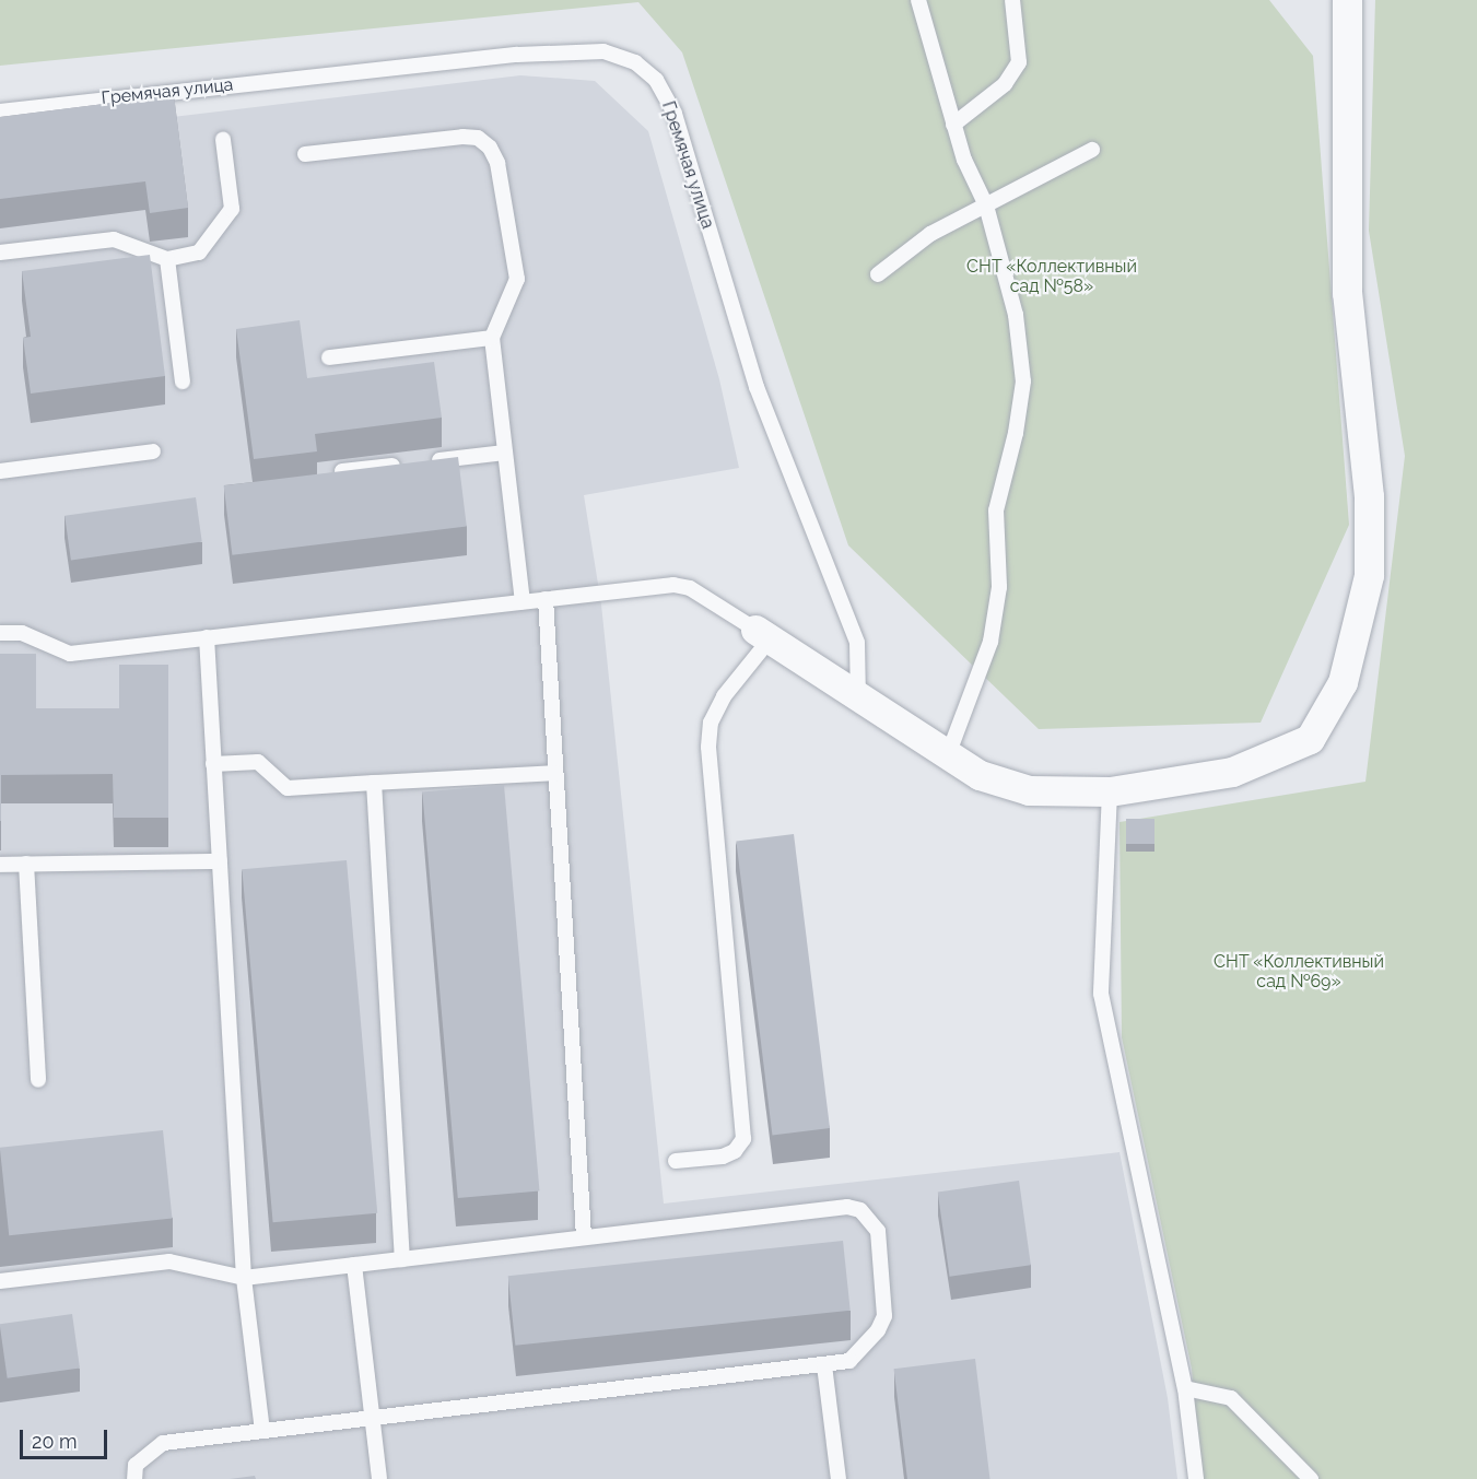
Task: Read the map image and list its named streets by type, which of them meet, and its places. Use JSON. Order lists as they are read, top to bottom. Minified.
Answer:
{"streets":{"lane":["Гремячая улица"]},"parks":["СНТ «Коллективный сад №58»","СНТ «Коллективный сад №69»"],"scale_bar":"20 m"}
